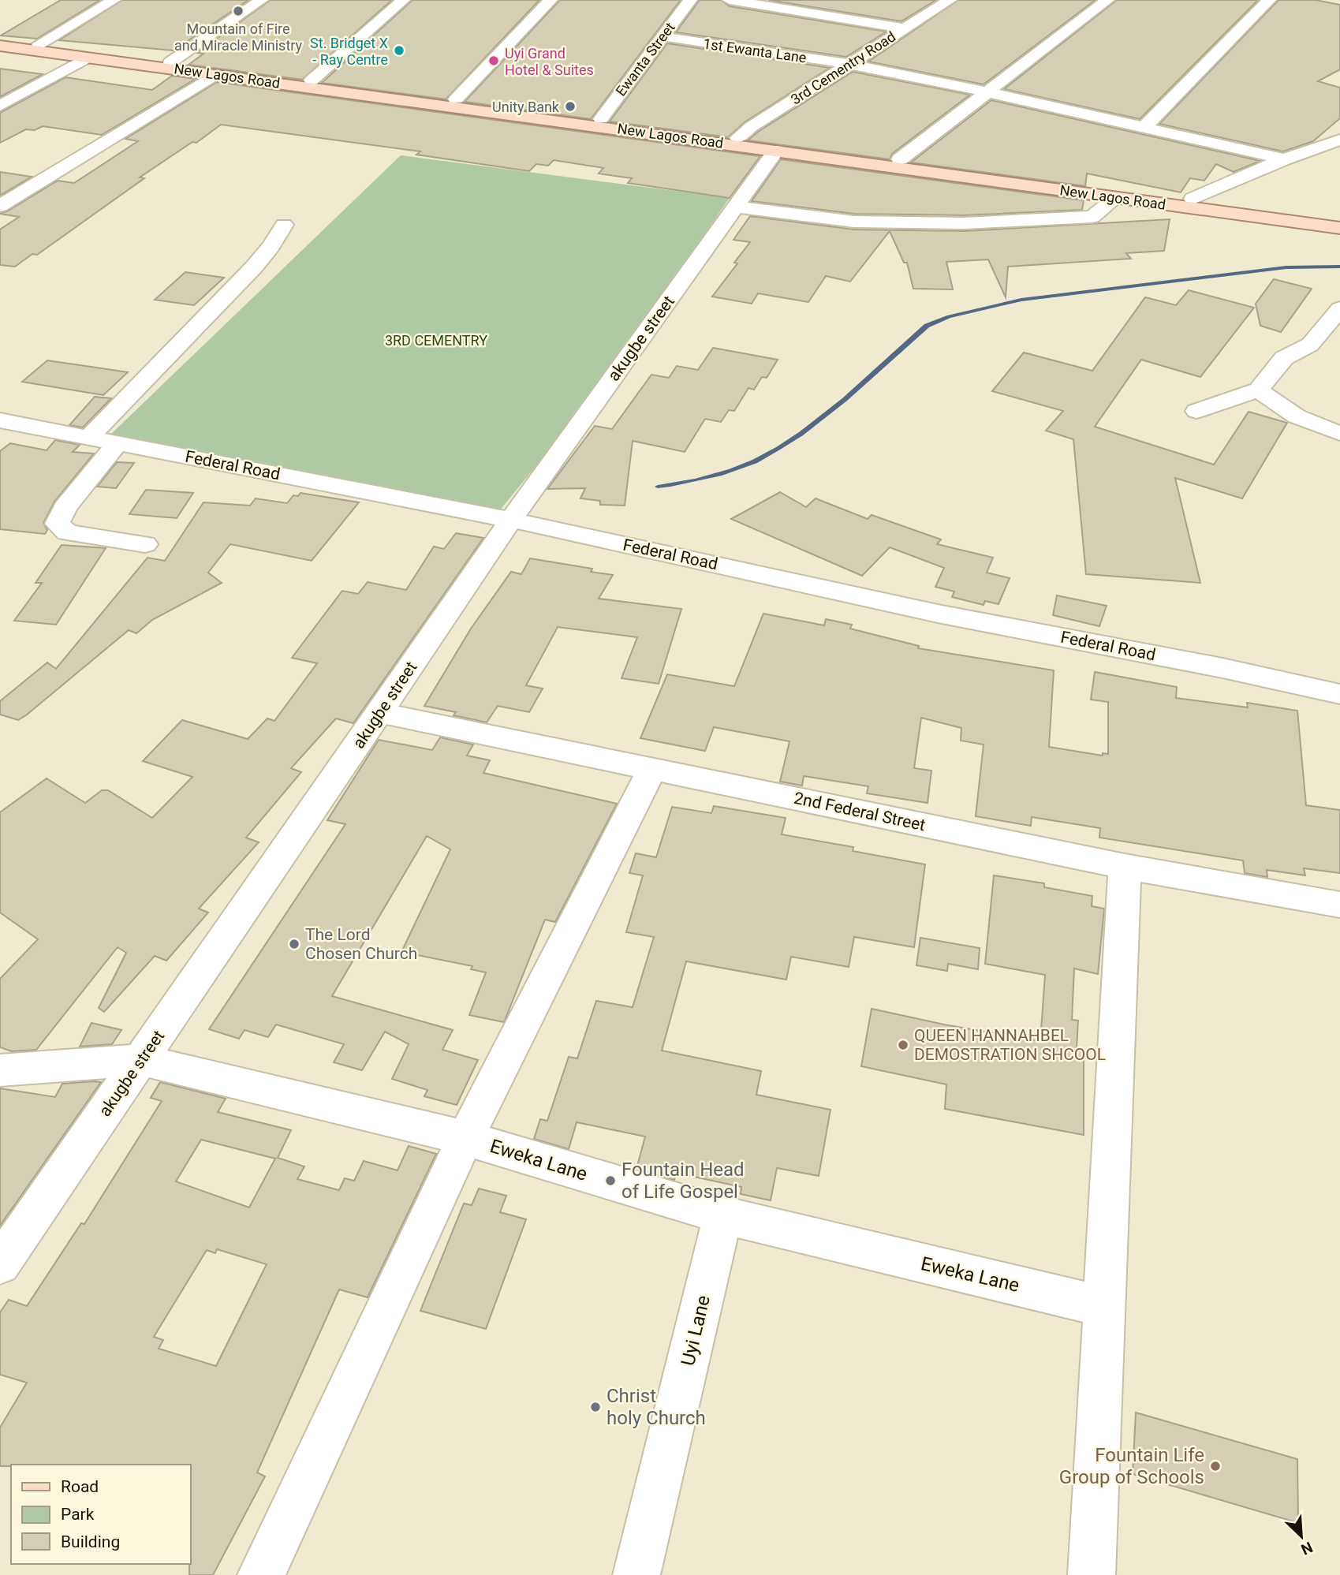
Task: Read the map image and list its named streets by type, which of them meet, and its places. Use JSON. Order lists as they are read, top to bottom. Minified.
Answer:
{"streets":{"main road":["New Lagos Road"],"street":["1st Ewanta Lane","Ewanta Street","3rd Cementry Road","akugbe street","Federal Road","2nd Federal Street","Eweka Lane","Uyi Lane"]},"crossings":[["1st Ewanta Lane","Ewanta Street"],["1st Ewanta Lane","3rd Cementry Road"],["Ewanta Street","New Lagos Road"],["3rd Cementry Road","New Lagos Road"],["New Lagos Road","akugbe street"],["akugbe street","Federal Road"],["akugbe street","2nd Federal Street"],["akugbe street","Eweka Lane"],["Eweka Lane","Uyi Lane"]],"parks":["3RD CEMENTRY"],"places":["Mountain of Fire and Miracle Ministry","St. Bridget X - Ray Centre","Uyi Grand Hotel & Suites","Unity Bank","The Lord Chosen Church","QUEEN HANNAHBEL DEMOSTRATION SHCOOL","Fountain Head of Life Gospel","Christ holy Church","Fountain Life Group of Schools"],"legend":["Road","Park","Building"],"north":"bottom right"}
